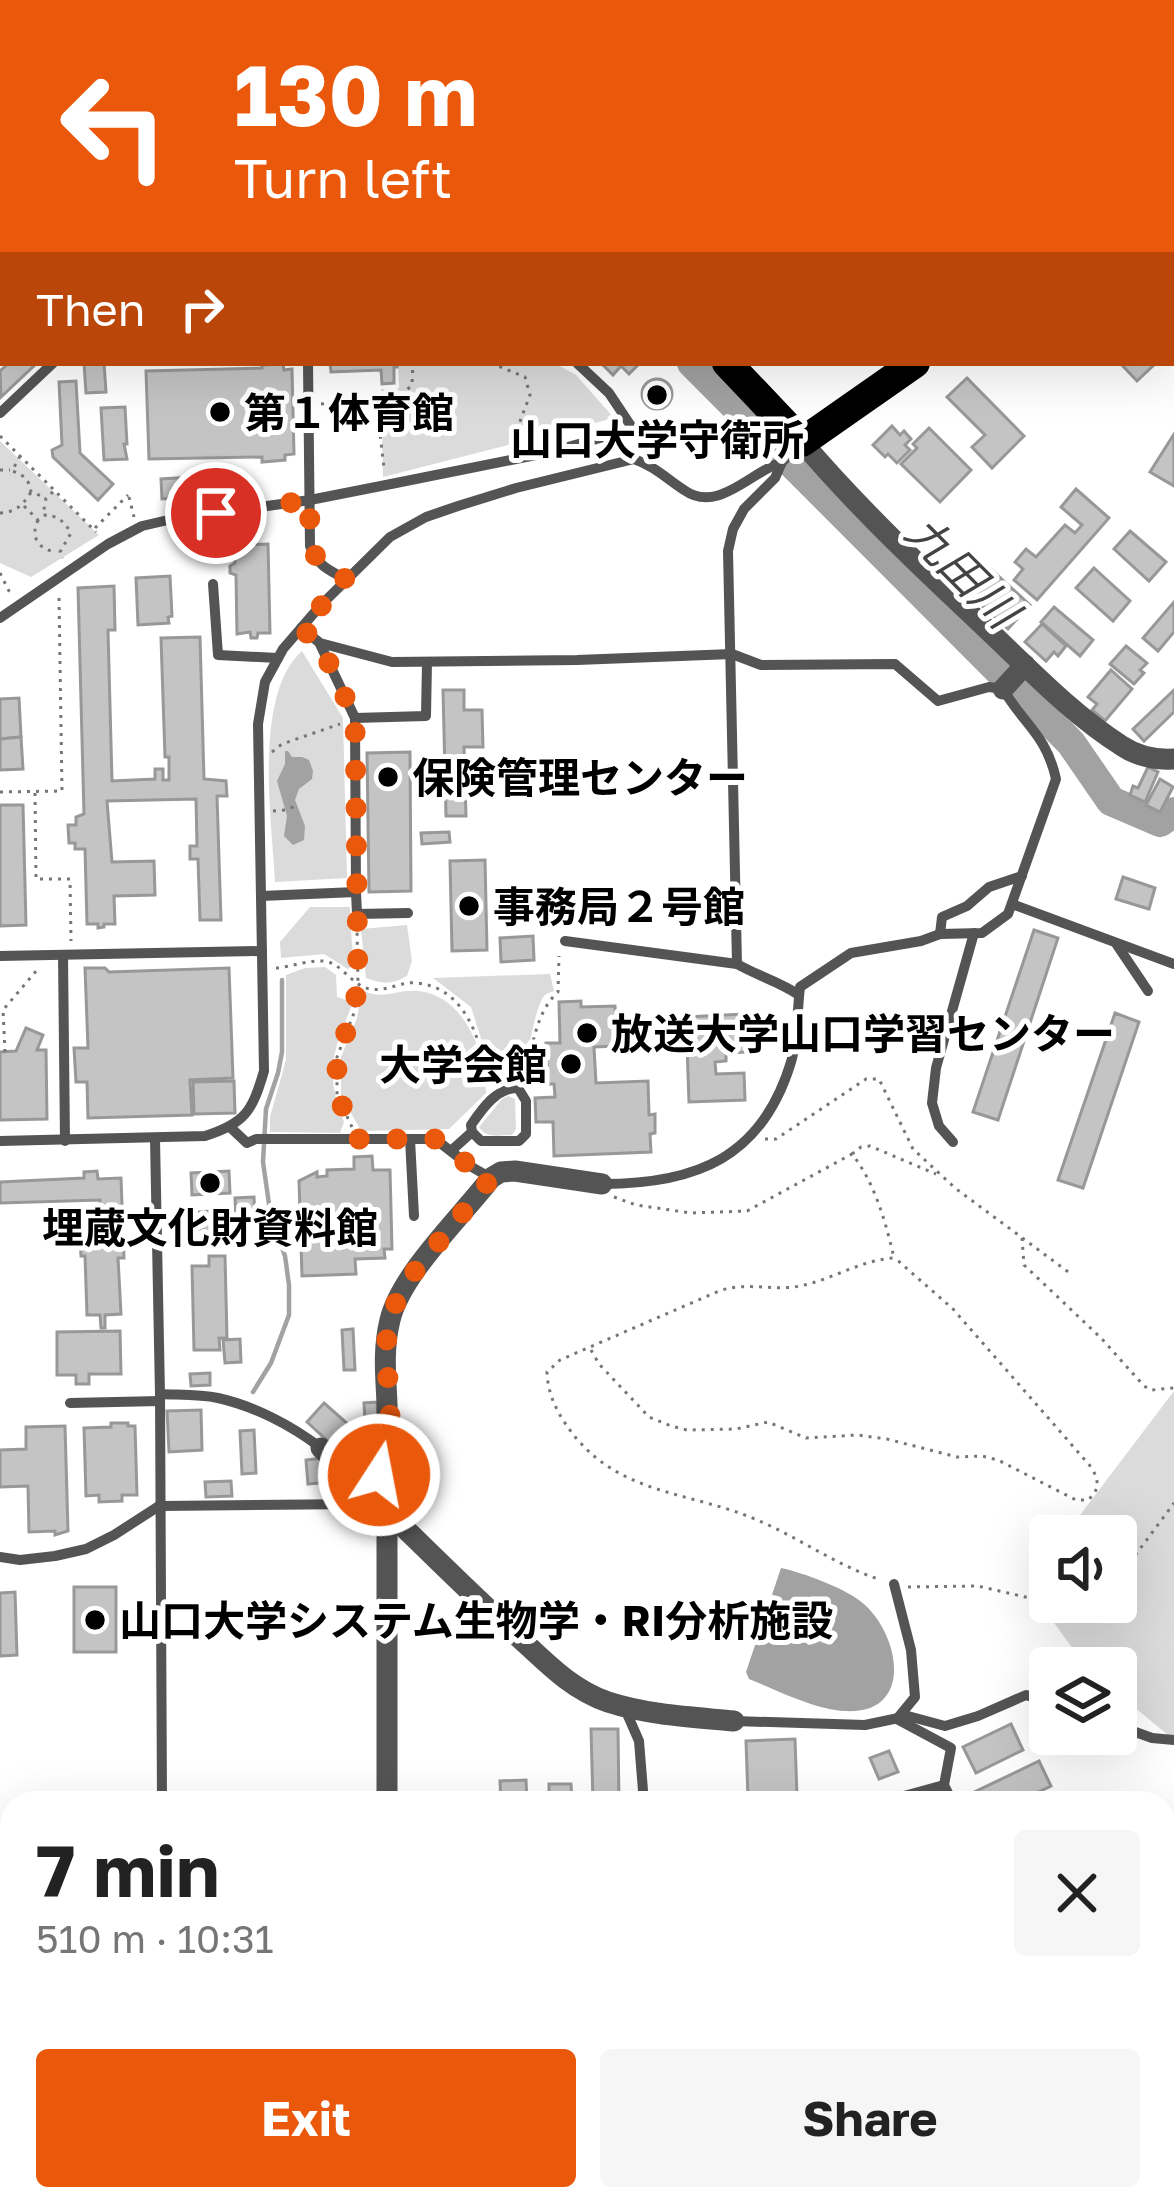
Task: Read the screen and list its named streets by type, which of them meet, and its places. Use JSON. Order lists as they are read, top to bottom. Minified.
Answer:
{"water":["九田川"],"places":["山口大学守衛所","第１体育館","保険管理センター","事務局２号館","放送大学山口学習センター","大学会館","埋蔵文化財資料館","山口大学システム生物学・RI分析施設"],"page":{"turn":["130 m","Turn left"],"then":"Then","heading":["7 min","510 m · 10:31"],"buttons":["Exit","Share"]}}
